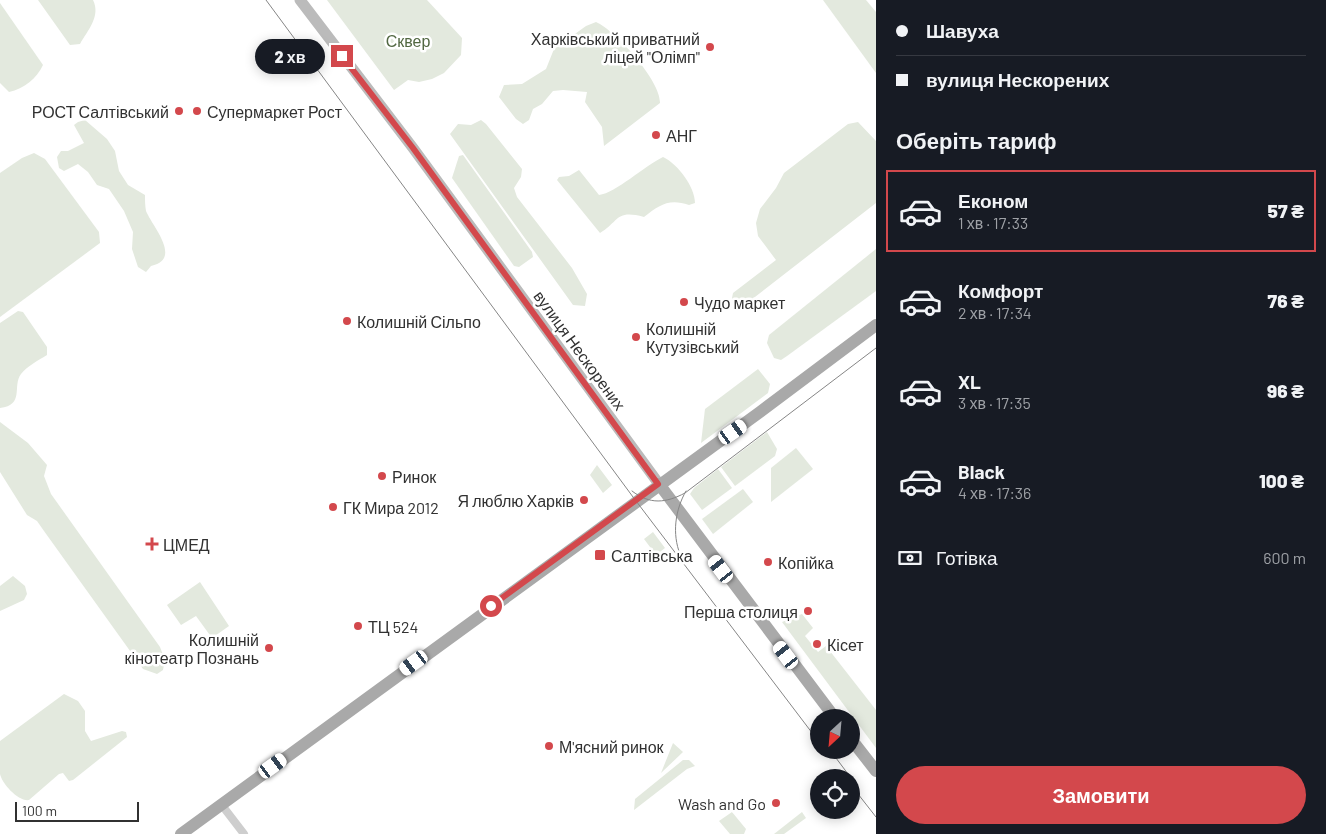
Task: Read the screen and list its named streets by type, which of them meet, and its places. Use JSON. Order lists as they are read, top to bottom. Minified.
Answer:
{"streets":{"main road":["вулиця Нескорених"]},"parks":["Сквер"],"places":{"other":["Харківський приватний ліцей \"Олімп\"","РОСТ Салтівський","Супермаркет Рост","АНГ","Чудо маркет","Колишній Сільпо","Колишній Кутузівський","Ринок","Я люблю Харків","ГК Мира 2012","Копійка","Перша столиця","ТЦ 524","Кісет","Колишній кінотеатр Познань","М'ясний ринок","Wash and Go"],"health":["ЦМЕД"],"transit":["Салтівська"]},"scale_bar":"100 m","north":"bottom left","page":{"banner":["Шавуха","вулиця Нескорених"],"bubble":"2 хв","heading":"Оберіть тариф","list":[{"name":"Економ","note":"1 хв · 17:33","value":"57 ₴"},{"name":"Комфорт","note":"2 хв · 17:34","value":"76 ₴"},{"name":"XL","note":"3 хв · 17:35","value":"96 ₴"},{"name":"Black","note":"4 хв · 17:36","value":"100 ₴"}],"pay":["Готівка","600 m"],"buttons":"Замовити","scale":"100 m"}}
